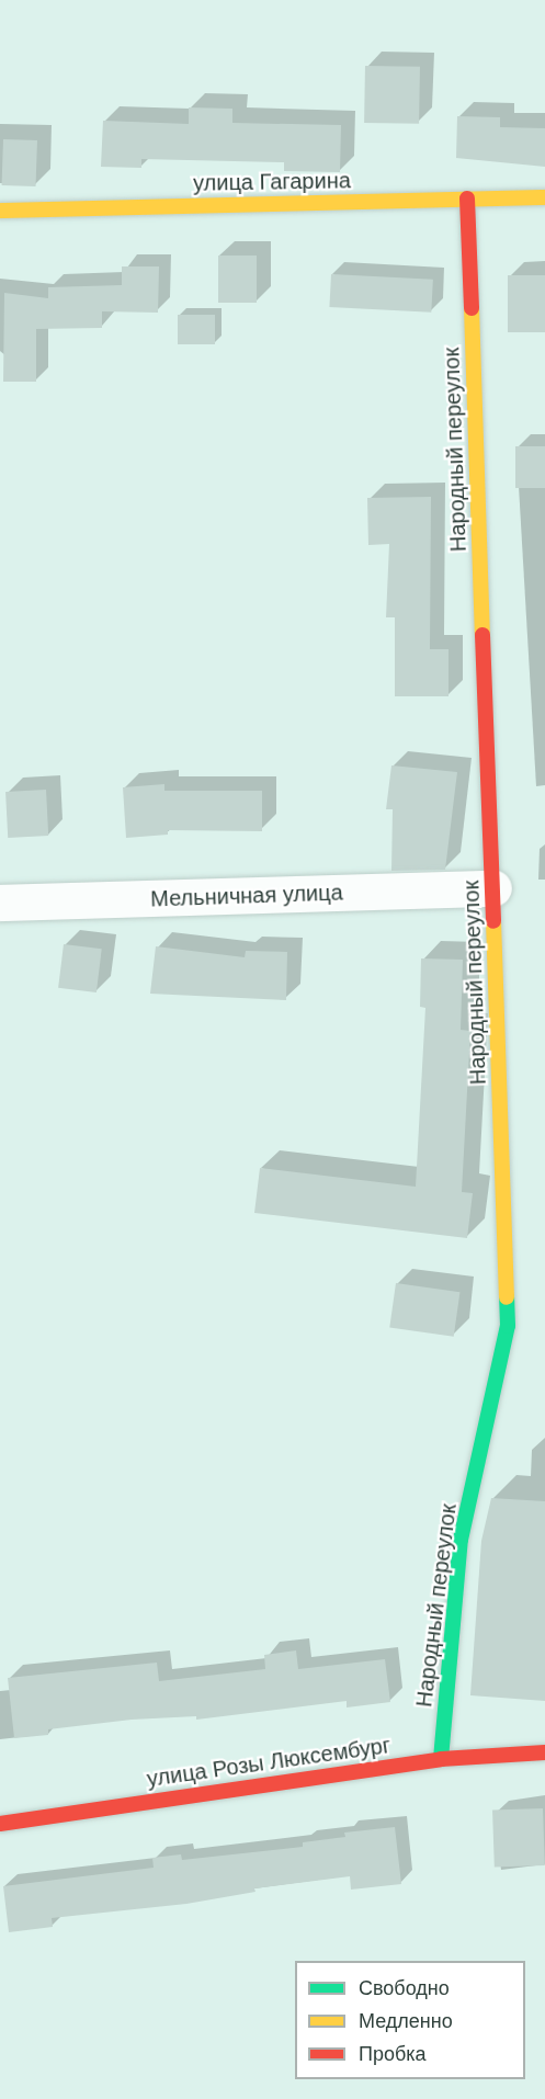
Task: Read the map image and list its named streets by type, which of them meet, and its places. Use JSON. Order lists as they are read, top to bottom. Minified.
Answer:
{"streets":{"street":["улица Гагарина","Народный переулок","Мельничная улица","улица Розы Люксембург"]},"crossings":[["улица Гагарина","Народный переулок"],["Народный переулок","Мельничная улица"],["Народный переулок","улица Розы Люксембург"]],"legend":["Свободно","Медленно","Пробка"]}
